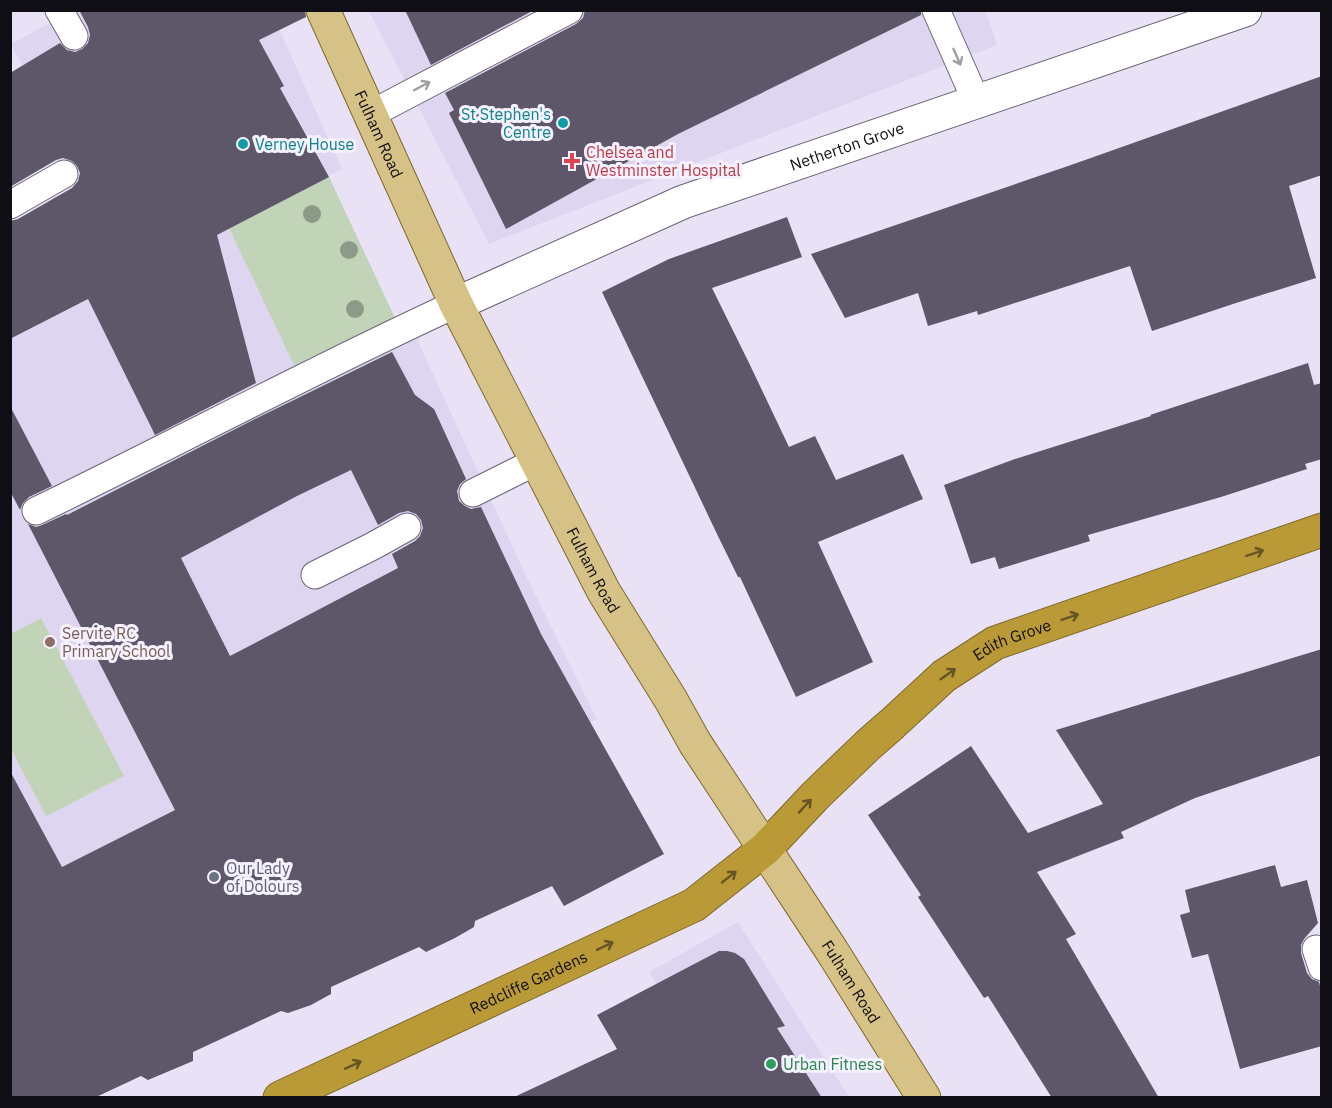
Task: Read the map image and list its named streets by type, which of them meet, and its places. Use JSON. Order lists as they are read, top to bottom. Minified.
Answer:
{"streets":{"highway":["Edith Grove","Redcliffe Gardens"],"main road":["Fulham Road"],"street":["Netherton Grove"]},"crossings":[["Fulham Road","Netherton Grove"],["Fulham Road","Edith Grove"],["Fulham Road","Redcliffe Gardens"],["Edith Grove","Redcliffe Gardens"]],"one_way":["Edith Grove","Redcliffe Gardens"],"places":{"other":["St Stephen's Centre","Verney House","Servite RC Primary School","Our Lady of Dolours","Urban Fitness"],"health":["Chelsea and Westminster Hospital"]}}
